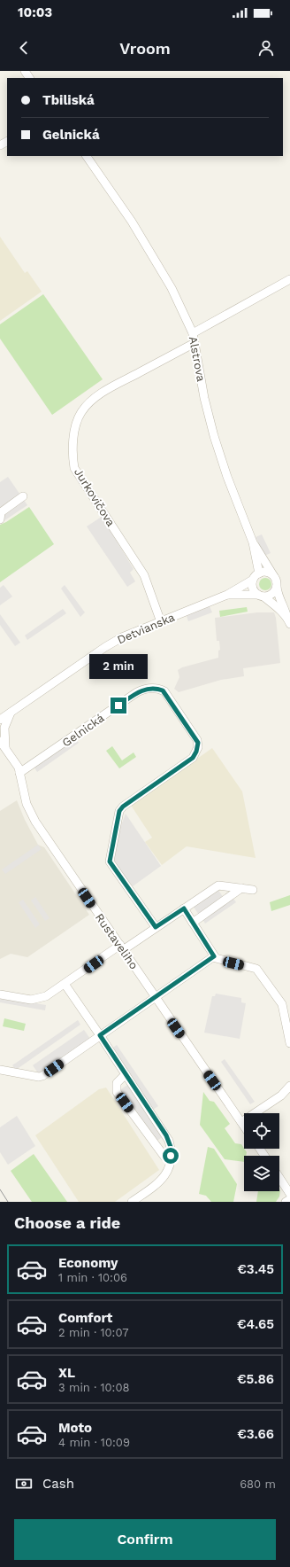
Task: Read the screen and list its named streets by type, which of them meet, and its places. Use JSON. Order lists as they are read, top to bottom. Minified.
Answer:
{"streets":{"street":["Alstrova","Jurkovičova","Detvianska","Gelnická","Rustaveliho"]},"crossings":[["Alstrova","Jurkovičova"],["Alstrova","Detvianska"],["Jurkovičova","Detvianska"],["Gelnická","Rustaveliho"]],"page":{"status":"10:03","header":"Vroom","banner":["Tbiliská","Gelnická"],"bubble":"2 min","heading":"Choose a ride","list":[{"name":"Economy","note":"1 min · 10:06","value":"€3.45"},{"name":"Comfort","note":"2 min · 10:07","value":"€4.65"},{"name":"XL","note":"3 min · 10:08","value":"€5.86"},{"name":"Moto","note":"4 min · 10:09","value":"€3.66"}],"pay":["Cash","680 m"],"buttons":"Confirm"}}
